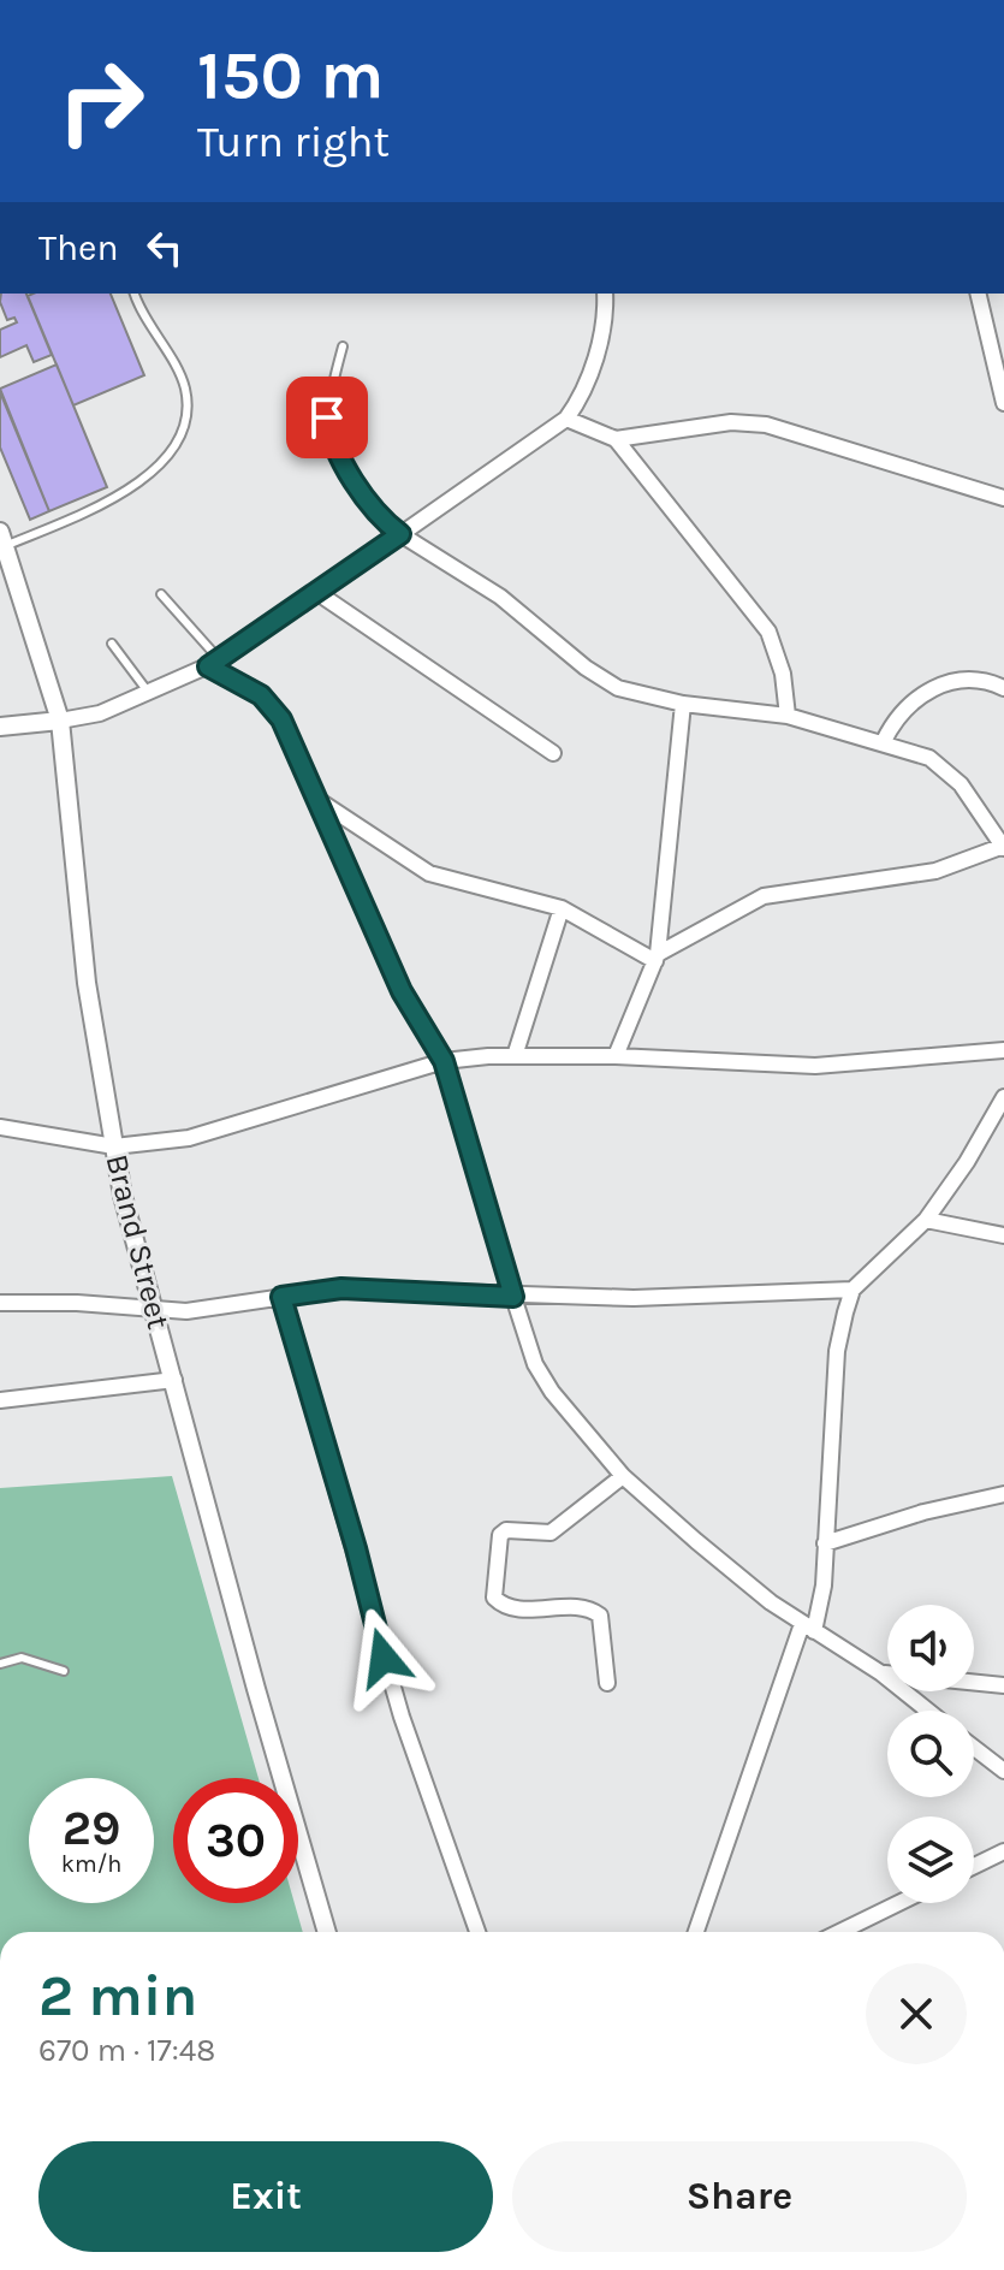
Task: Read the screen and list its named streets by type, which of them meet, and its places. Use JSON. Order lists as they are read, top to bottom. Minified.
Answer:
{"streets":{"street":["Brand Street"]},"page":{"turn":["150 m","Turn right"],"then":"Then","speed":"29 km/h","limit":"30","heading":["2 min","670 m · 17:48"],"buttons":["Exit","Share"]}}
